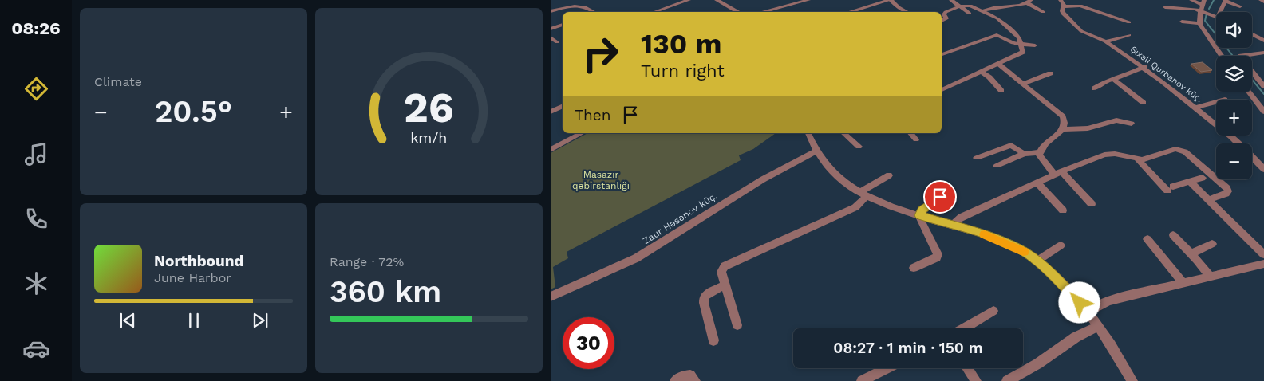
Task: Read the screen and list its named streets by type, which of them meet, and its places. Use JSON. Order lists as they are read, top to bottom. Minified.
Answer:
{"streets":{"street":["Şıxəli Qurbanov küç.","Zaur Həsənov küç."]},"parks":["Masazır qəbirstanlığı"],"page":{"tabs":"08:26","tile":["Climate",["Range · 72%","360 km"]],"map_buttons":["+","−"],"turn":["130 m","Turn right"],"heat":["−","20.5°","+"],"then":"Then","song":["Northbound","June Harbor"],"limit":"30","trip":"08:27 · 1 min · 150 m","gauge":["26","km/h"]}}
